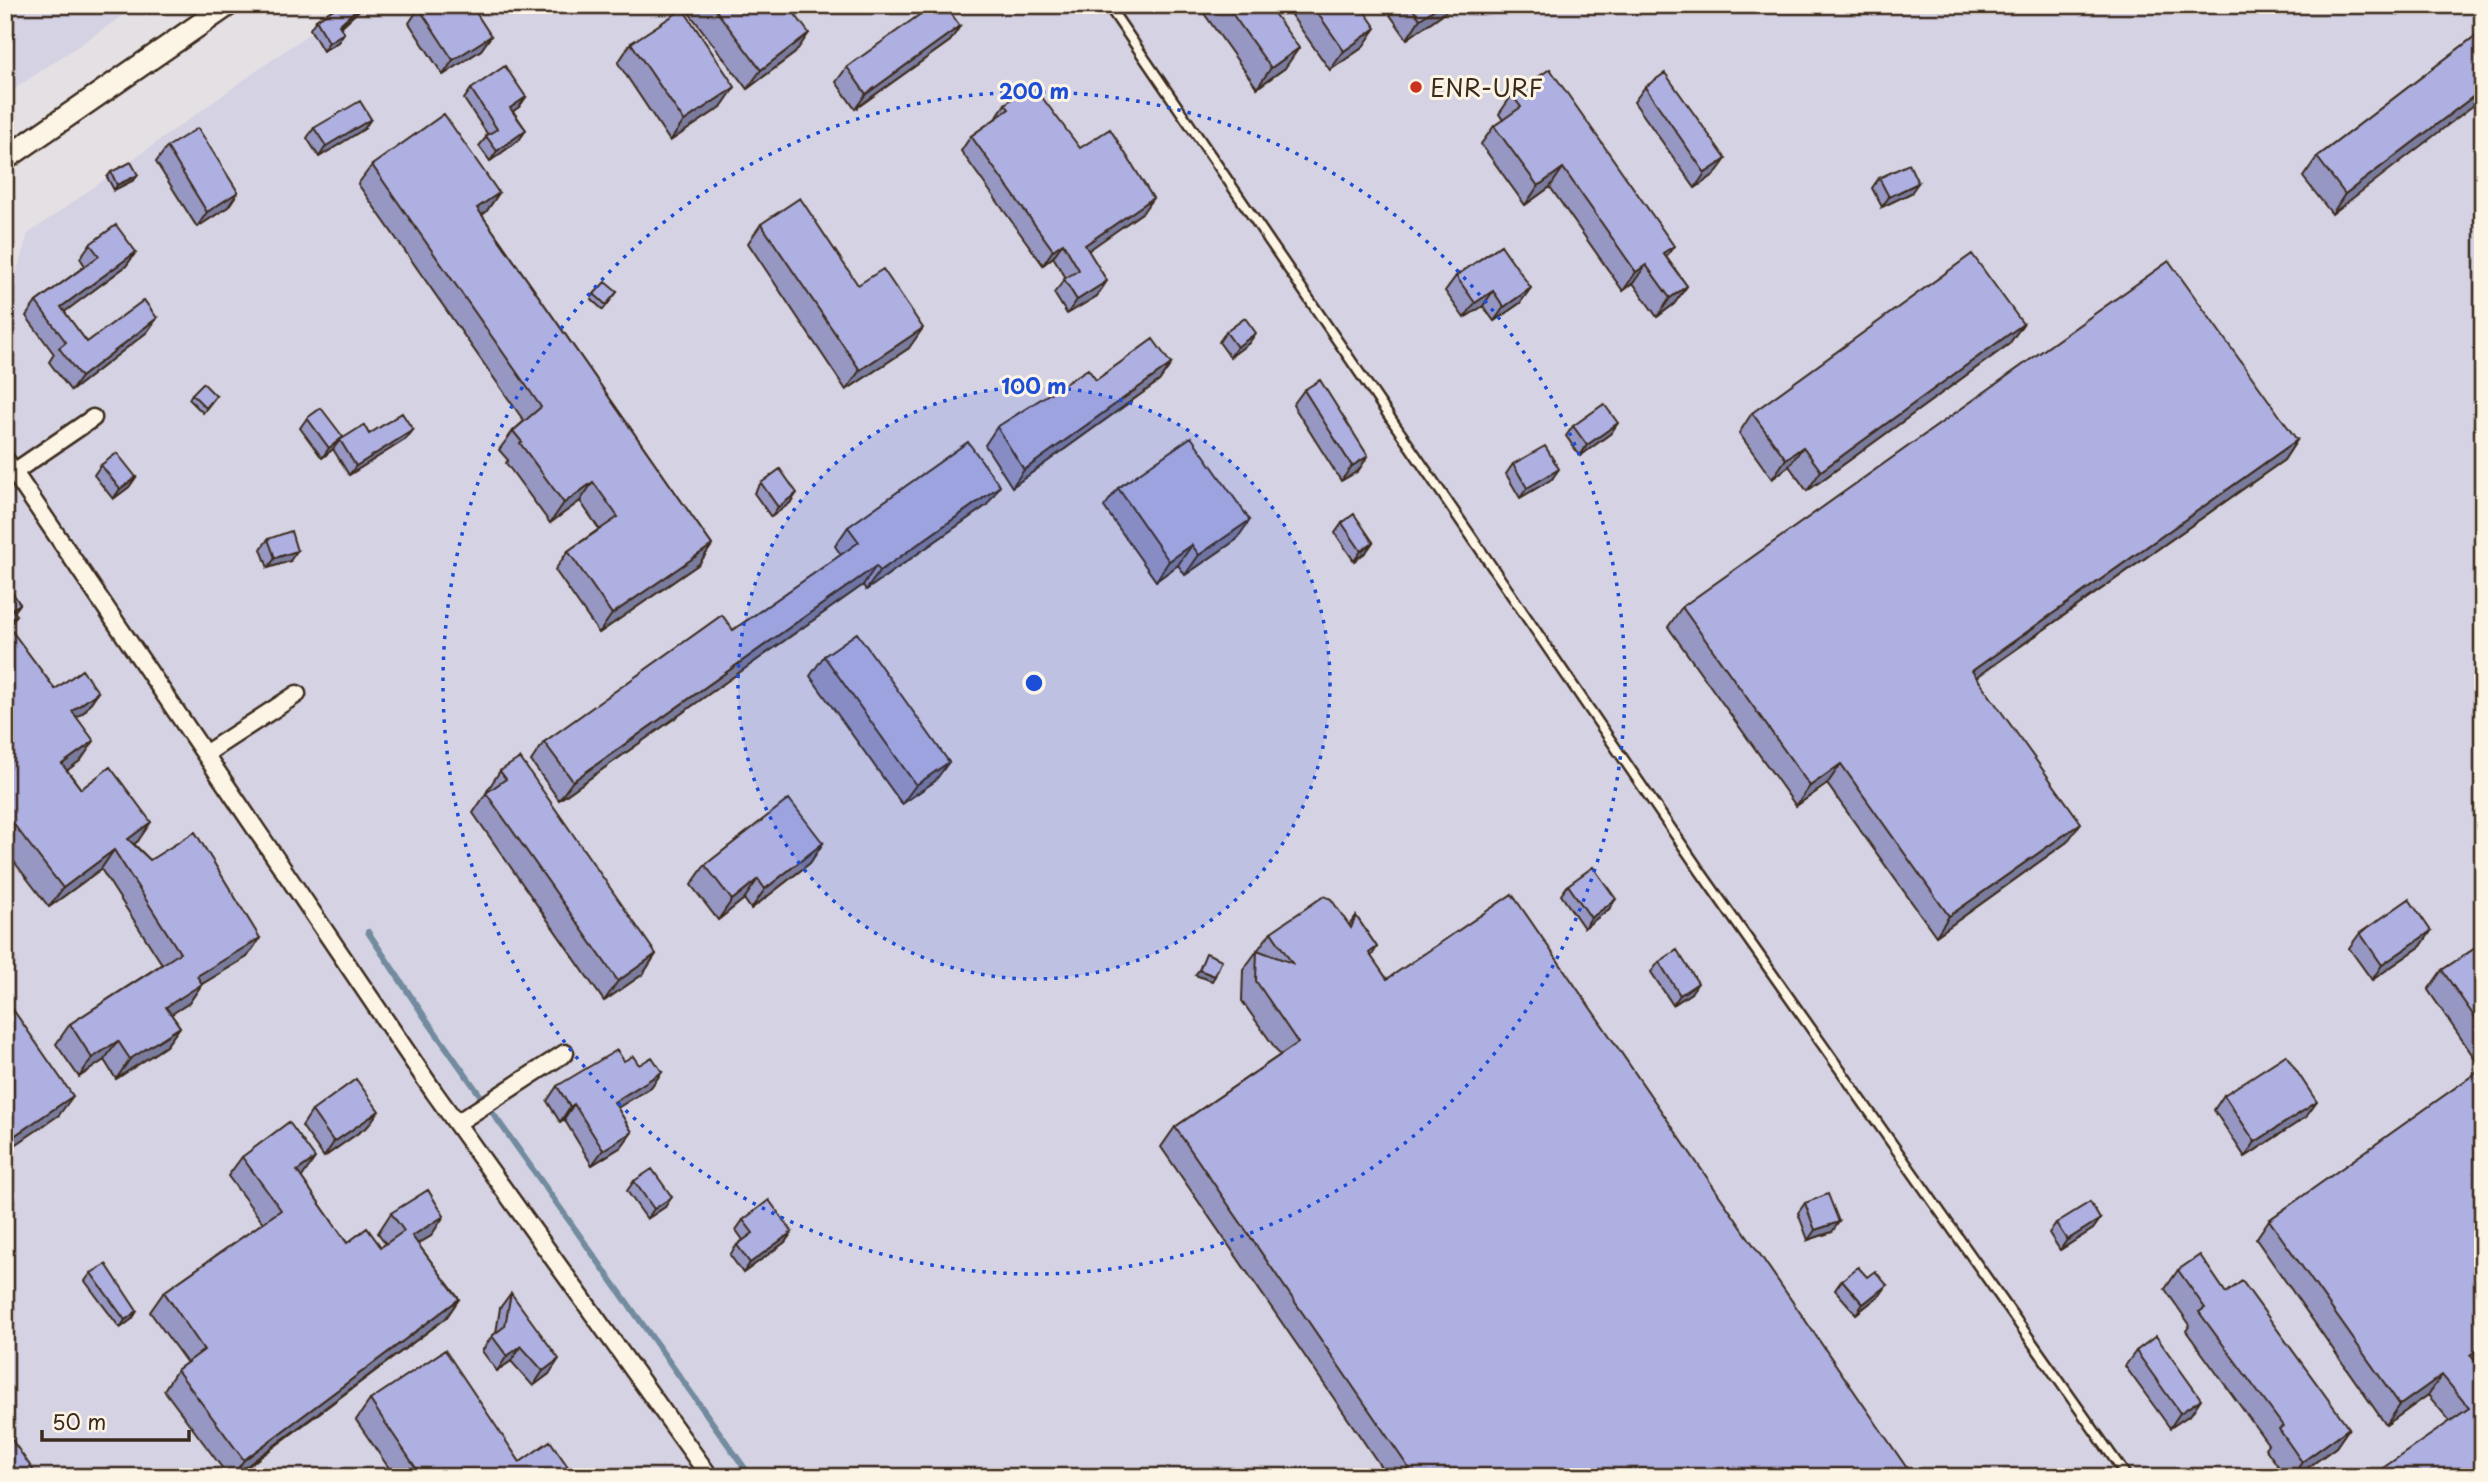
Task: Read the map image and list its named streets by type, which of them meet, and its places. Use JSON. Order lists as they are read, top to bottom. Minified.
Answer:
{"places":["ENR-URF"],"scale_bar":"50 m","rings":["200 m","100 m"]}
